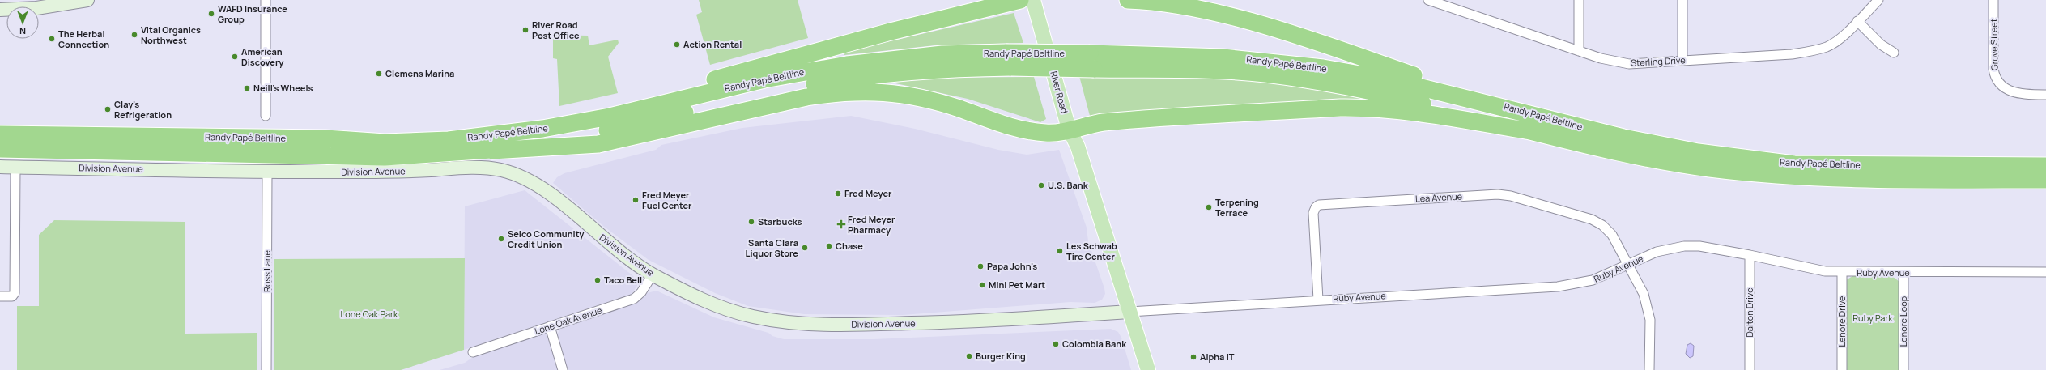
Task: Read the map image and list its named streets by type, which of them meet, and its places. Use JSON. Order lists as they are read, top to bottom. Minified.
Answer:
{"streets":{"highway":["Randy Papé Beltline"],"main road":["River Road"],"street":["Grove Street","Sterling Drive","Division Avenue","Lea Avenue","Ruby Avenue","Ross Lane","Dalton Drive","Lone Oak Avenue","Lenore Drive","Lenore Loop"]},"crossings":[["River Road","Division Avenue"],["River Road","Ruby Avenue"],["Division Avenue","Ruby Avenue"],["Division Avenue","Ross Lane"],["Division Avenue","Lone Oak Avenue"],["Lea Avenue","Ruby Avenue"],["Ruby Avenue","Dalton Drive"],["Ruby Avenue","Lenore Drive"],["Ruby Avenue","Lenore Loop"]],"parks":["Lone Oak Park","Ruby Park"],"places":{"other":["WAFD Insurance Group","River Road Post Office","Vital Organics Northwest","The Herbal Connection","Action Rental","American Discovery","Clemens Marina","Neill's Wheels","Clay's Refrigeration","U.S. Bank","Fred Meyer","Fred Meyer Fuel Center","Terpening Terrace","Starbucks","Selco Community Credit Union","Chase","Santa Clara Liquor Store","Les Schwab Tire Center","Papa John's","Taco Bell","Mini Pet Mart","Colombia Bank","Burger King","Alpha IT"],"health":["Fred Meyer Pharmacy"]},"north":"bottom"}
